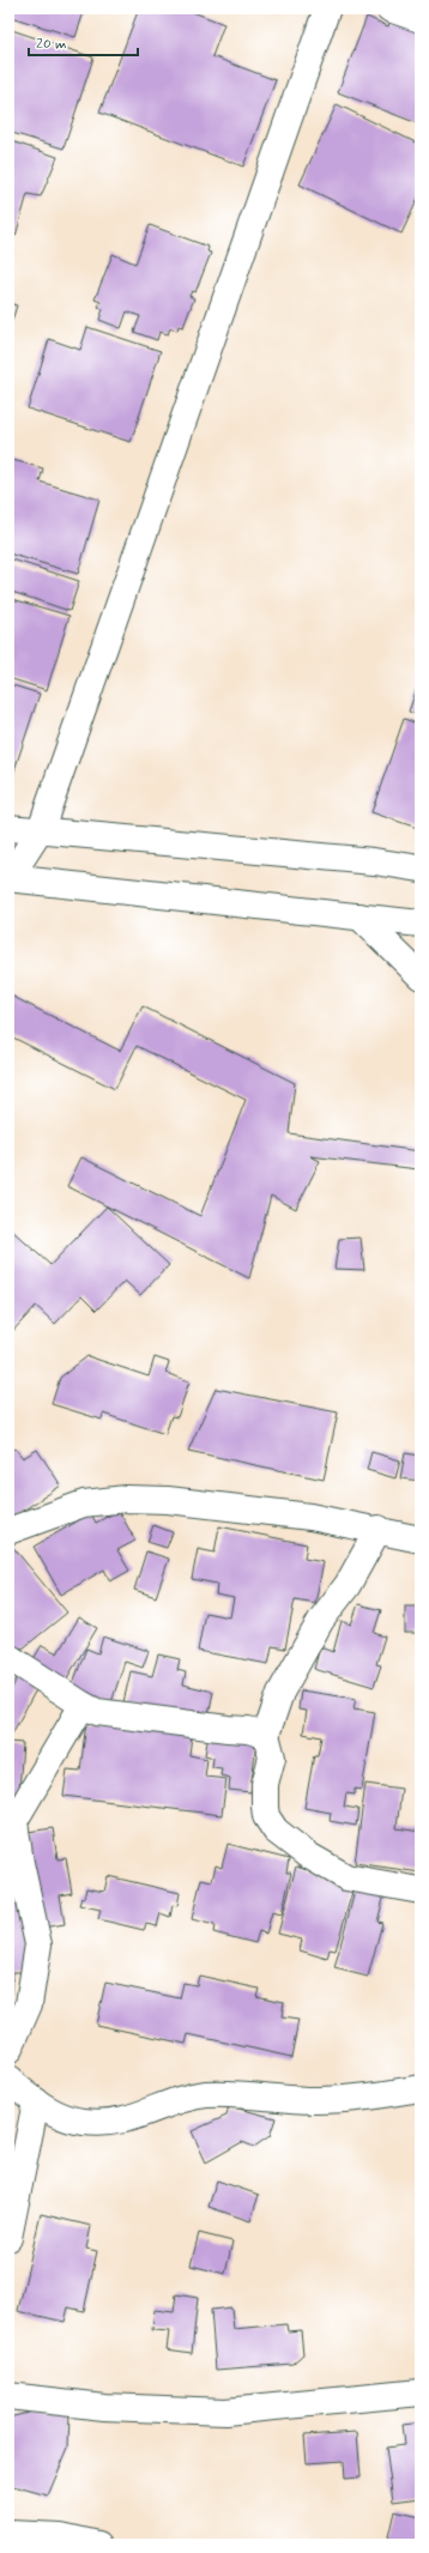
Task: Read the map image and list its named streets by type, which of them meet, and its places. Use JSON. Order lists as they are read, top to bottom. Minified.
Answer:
{"scale_bar":"20 m"}
